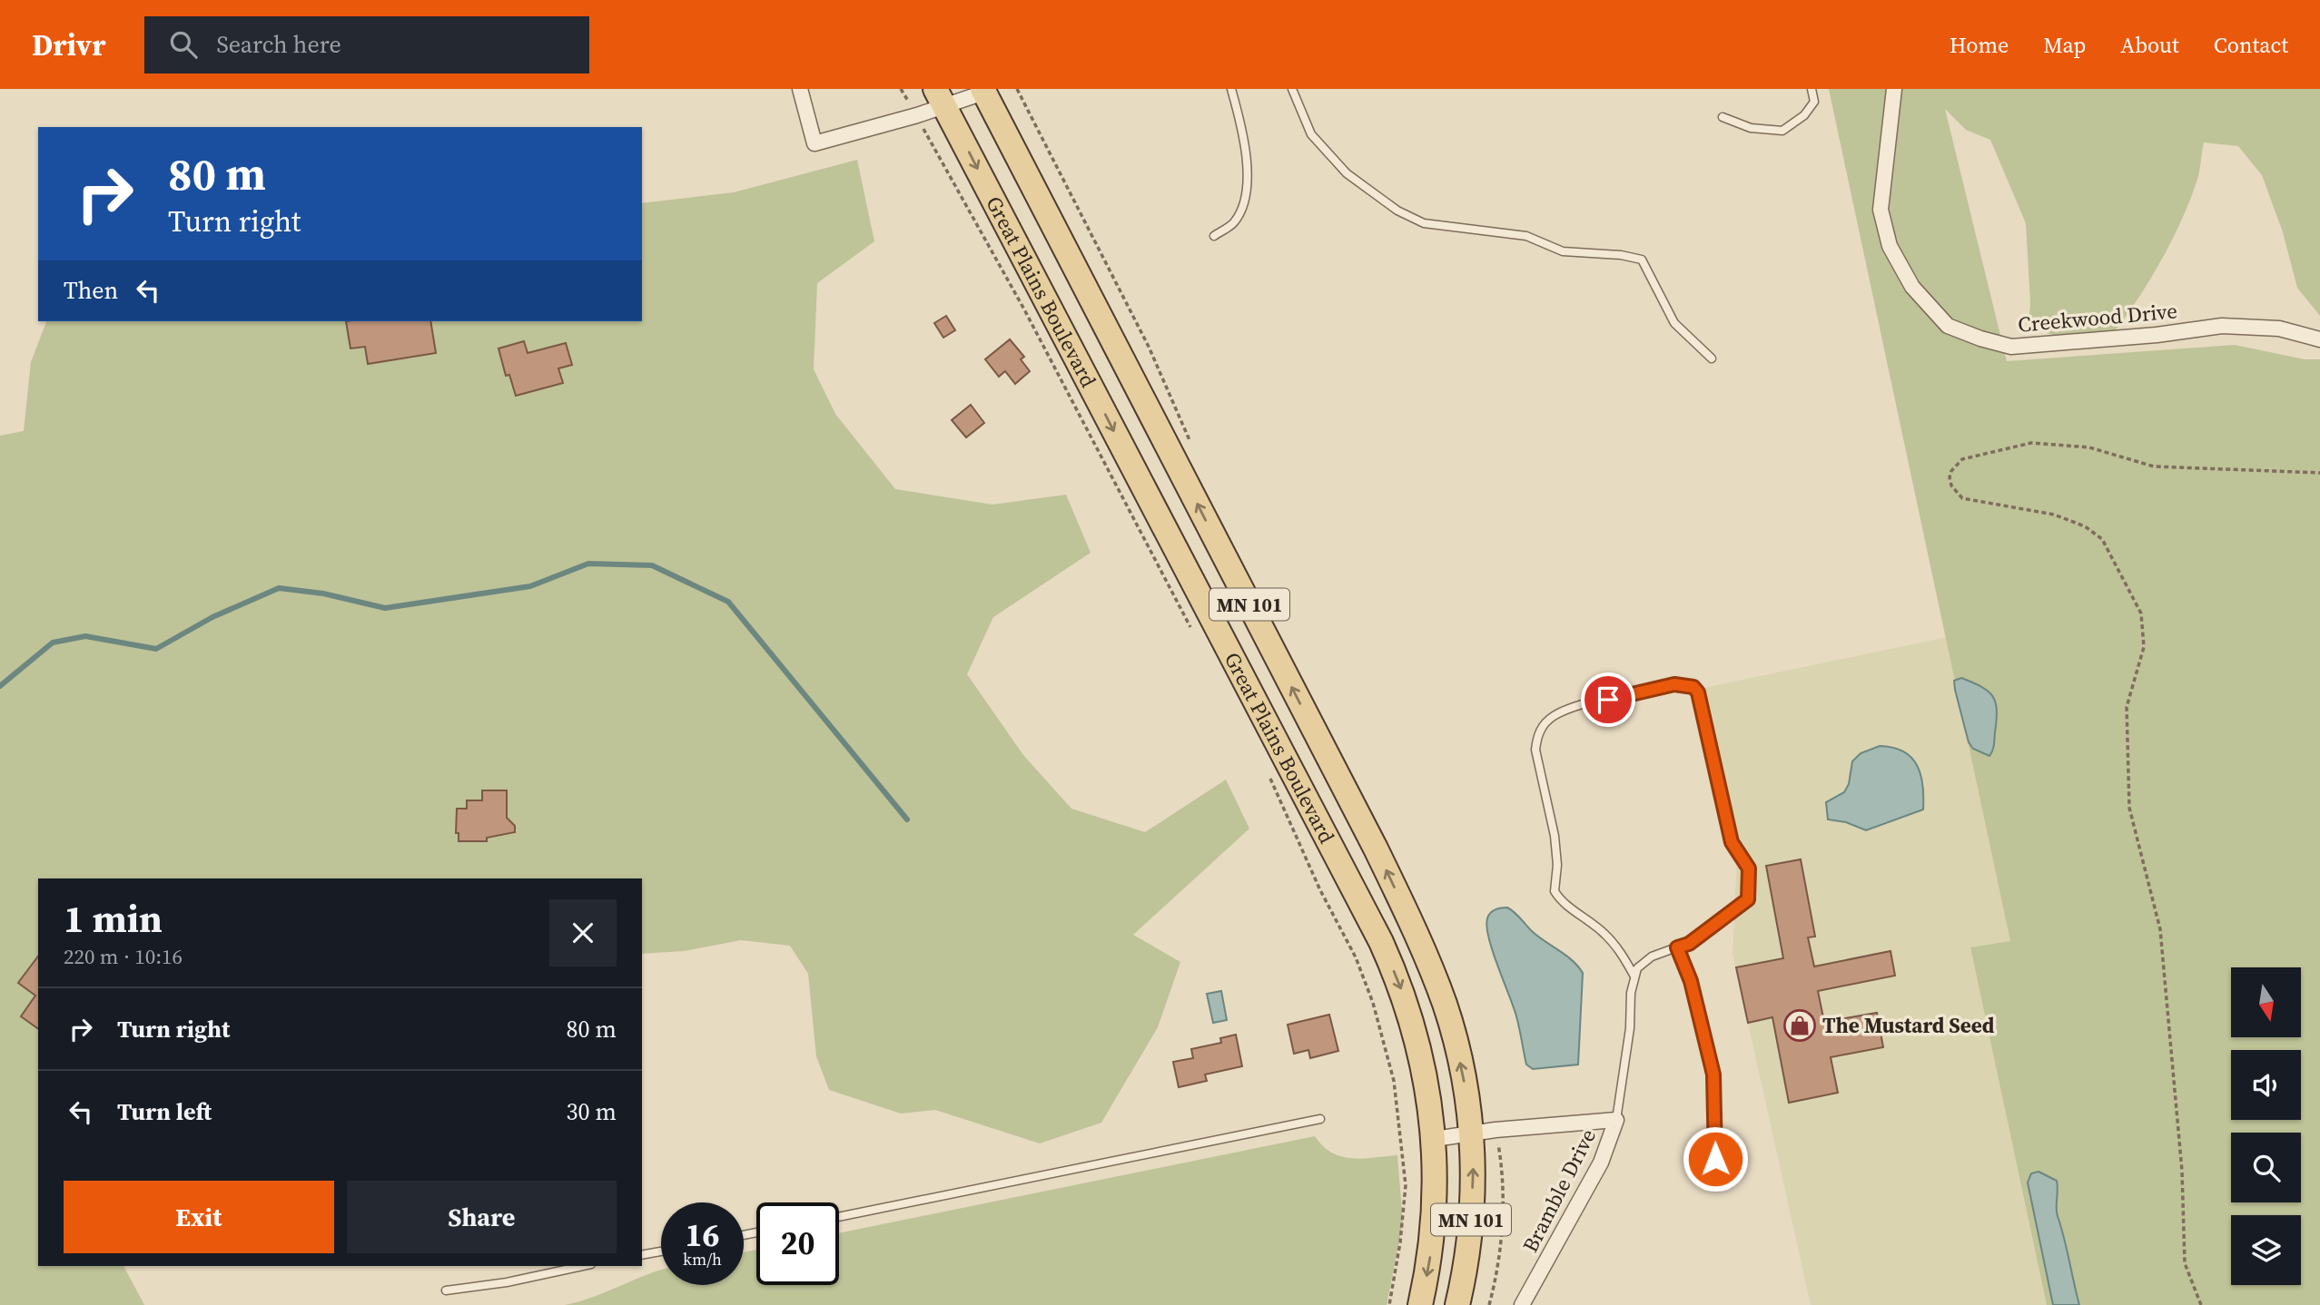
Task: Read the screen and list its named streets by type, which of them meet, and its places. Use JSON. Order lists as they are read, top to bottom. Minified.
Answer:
{"streets":{"main road":["Great Plains Boulevard","MN 101"],"street":["Creekwood Drive","Bramble Drive"]},"crossings":[["Great Plains Boulevard","Bramble Drive"]],"places":{"shop":["The Mustard Seed"]},"north":"bottom","page":{"header":"Drivr","search":"Search here","nav":["Home","Map","About","Contact"],"turn":["80 m","Turn right"],"then":"Then","heading":["1 min","220 m · 10:16"],"list":[{"name":"Turn right","value":"80 m"},{"name":"Turn left","value":"30 m"}],"buttons":["Exit","Share"],"speed":"16 km/h","limit":"20"}}
